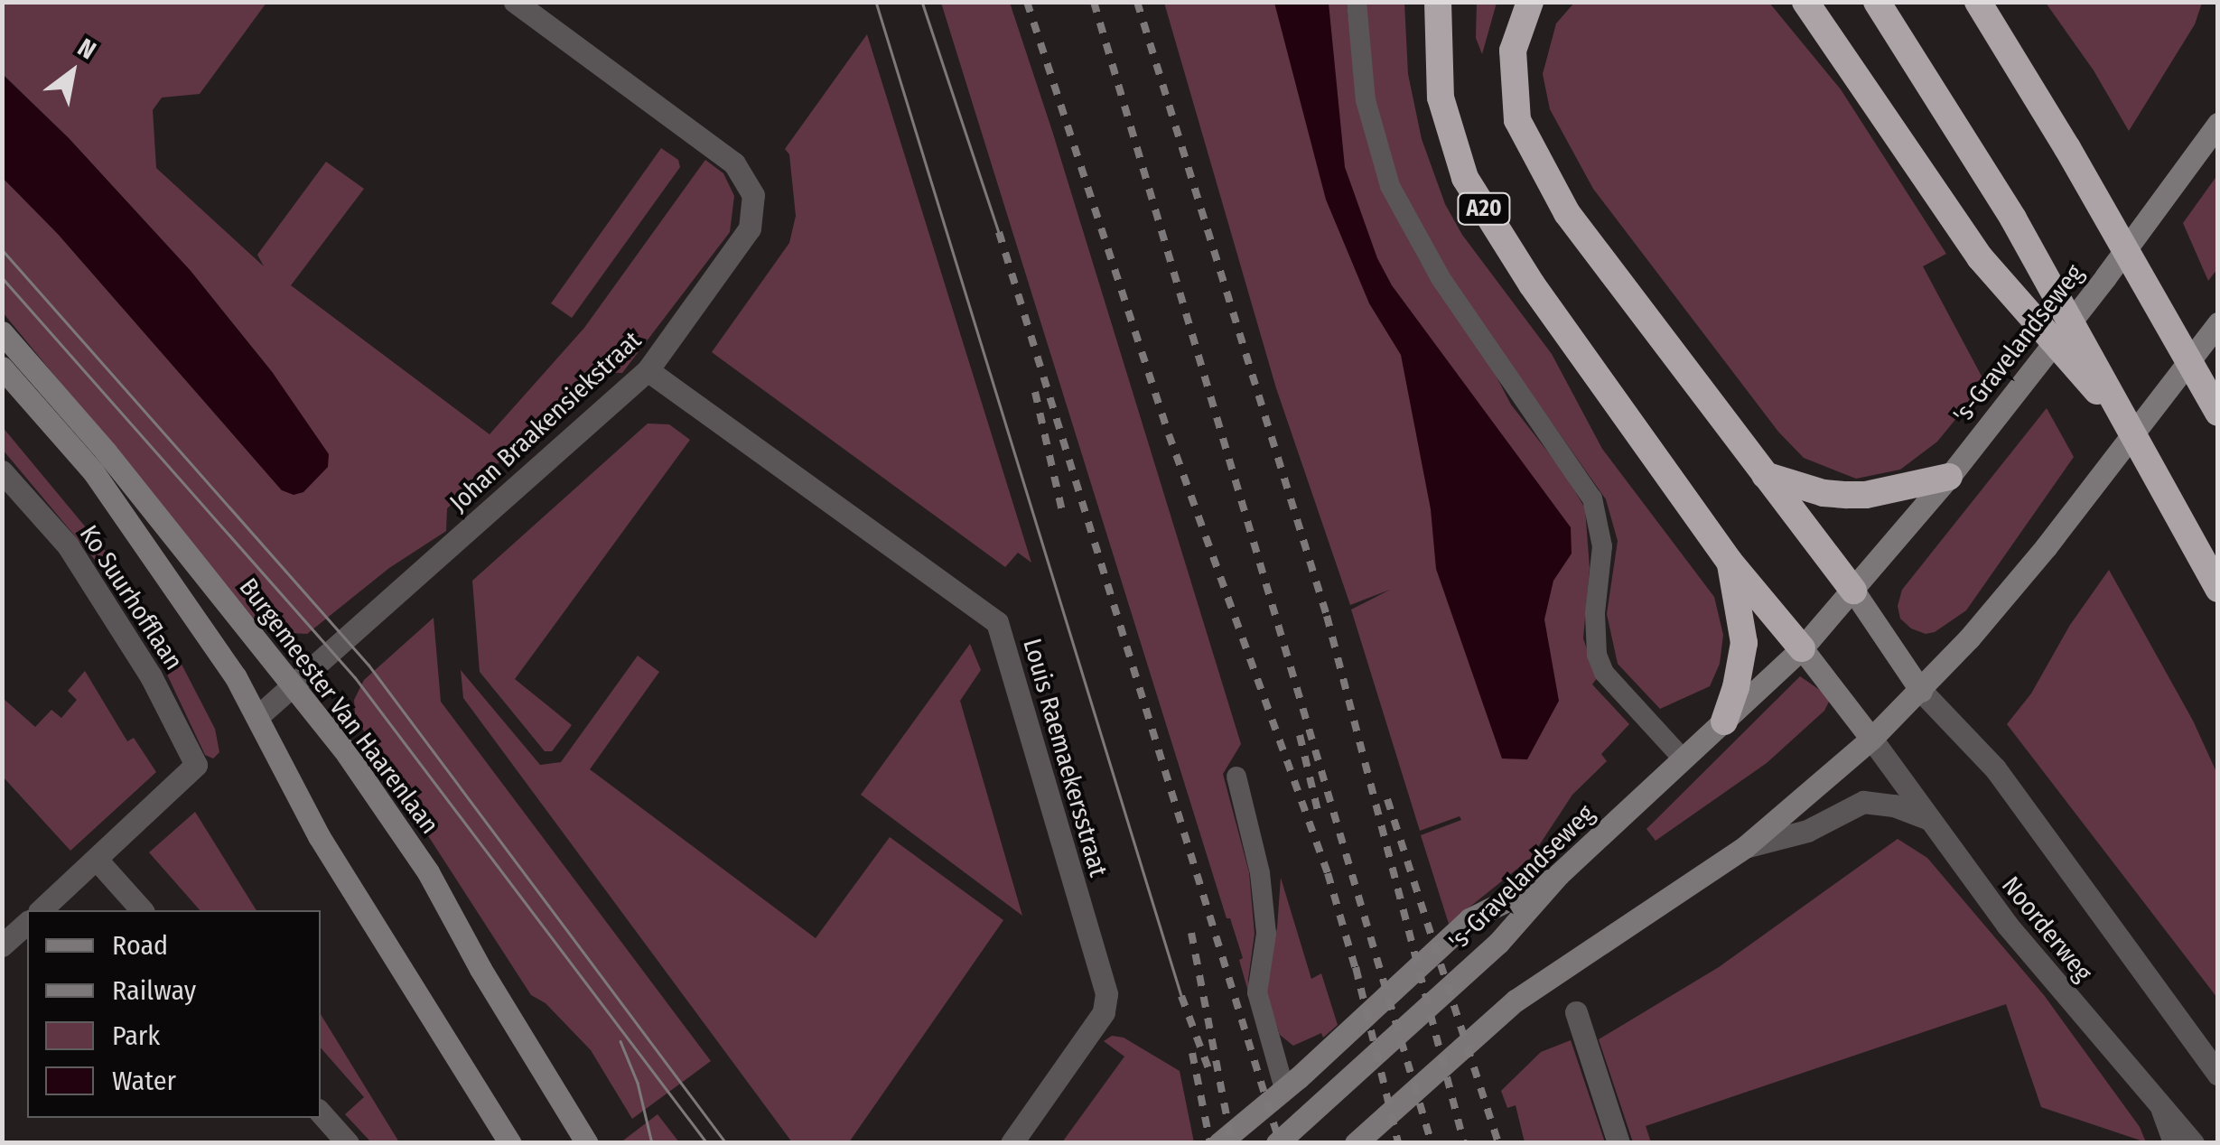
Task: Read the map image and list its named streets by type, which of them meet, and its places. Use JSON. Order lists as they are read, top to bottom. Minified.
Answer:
{"streets":{"highway":["A20"],"main road":["'s-Gravelandseweg","Burgemeester Van Haarenlaan"],"street":["Johan Braakensiekstraat","Ko Suurhofflaan","Louis Raemaekersstraat","Noorderweg"]},"crossings":[["A20","'s-Gravelandseweg"],["Johan Braakensiekstraat","Burgemeester Van Haarenlaan"],["Johan Braakensiekstraat","Louis Raemaekersstraat"]],"legend":["Road","Railway","Park","Water"],"north":"top right"}
